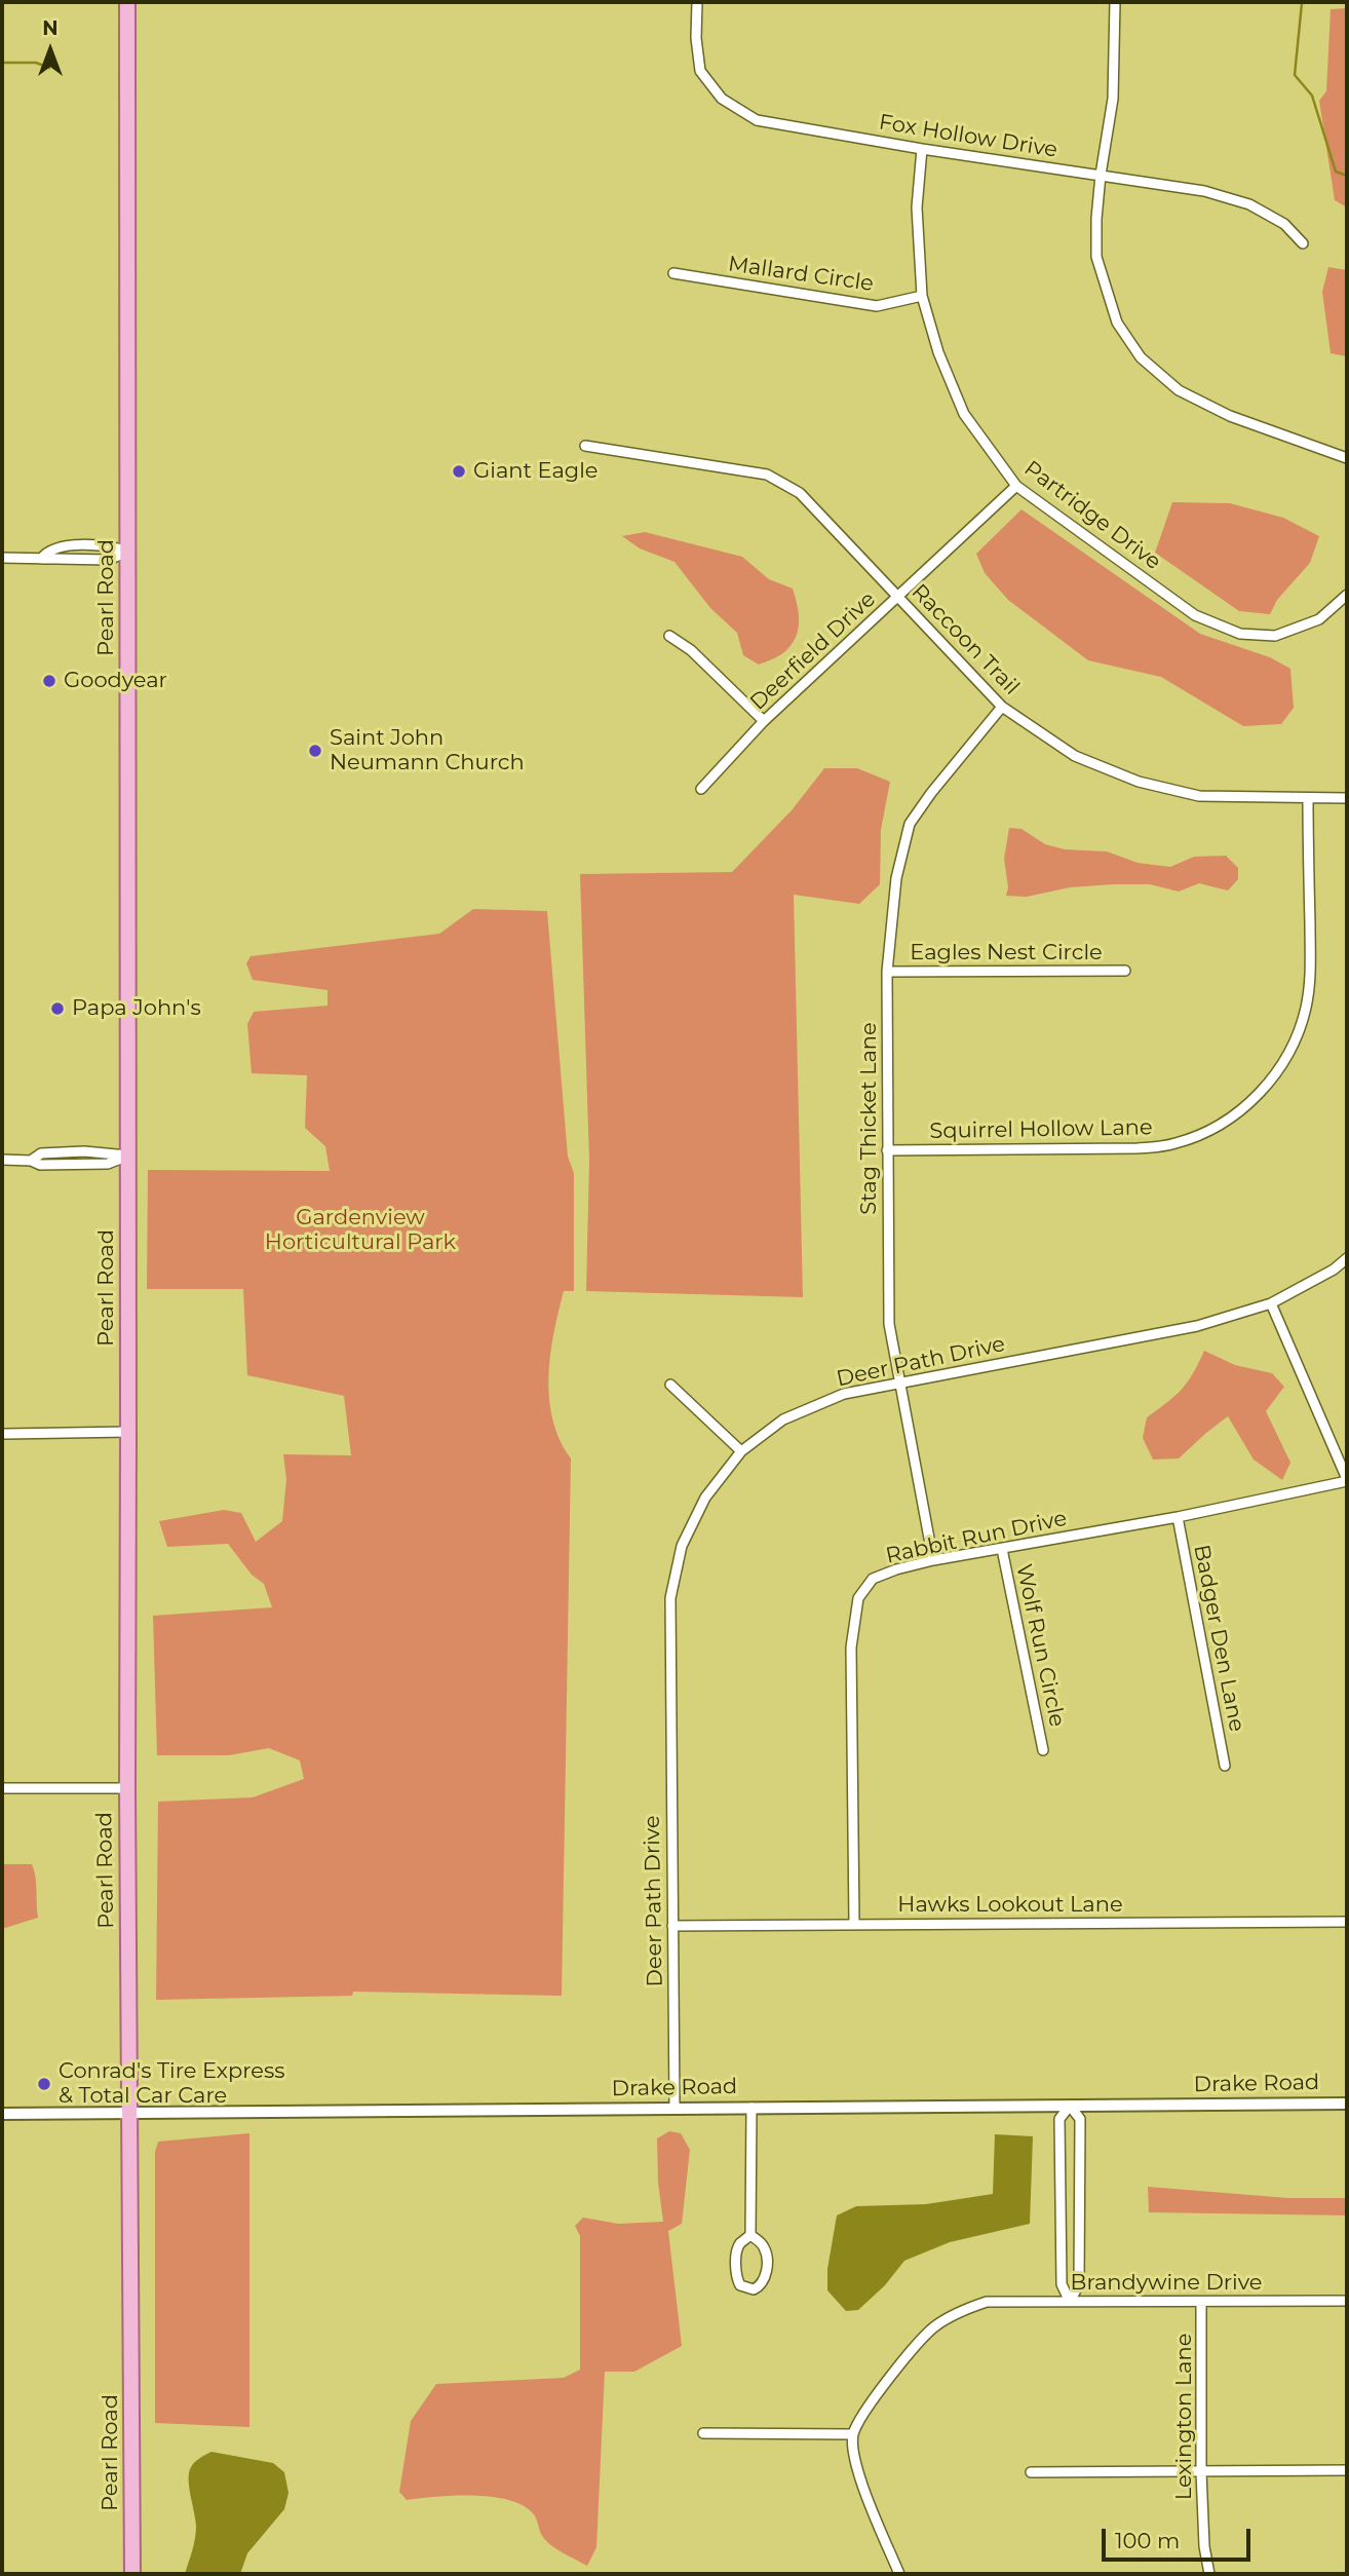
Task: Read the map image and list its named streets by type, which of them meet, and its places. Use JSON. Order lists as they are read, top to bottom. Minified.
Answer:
{"streets":{"main road":["Pearl Road"],"street":["Fox Hollow Drive","Mallard Circle","Partridge Drive","Raccoon Trail","Deerfield Drive","Eagles Nest Circle","Stag Thicket Lane","Squirrel Hollow Lane","Deer Path Drive","Rabbit Run Drive","Badger Den Lane","Wolf Run Circle","Hawks Lookout Lane","Drake Road","Brandywine Drive","Lexington Lane"]},"crossings":[["Fox Hollow Drive","Partridge Drive"],["Mallard Circle","Partridge Drive"],["Partridge Drive","Deerfield Drive"],["Pearl Road","Drake Road"],["Raccoon Trail","Deerfield Drive"],["Raccoon Trail","Stag Thicket Lane"],["Raccoon Trail","Squirrel Hollow Lane"],["Eagles Nest Circle","Stag Thicket Lane"],["Stag Thicket Lane","Squirrel Hollow Lane"],["Stag Thicket Lane","Deer Path Drive"],["Stag Thicket Lane","Rabbit Run Drive"],["Deer Path Drive","Hawks Lookout Lane"],["Deer Path Drive","Drake Road"],["Rabbit Run Drive","Badger Den Lane"],["Rabbit Run Drive","Wolf Run Circle"],["Rabbit Run Drive","Hawks Lookout Lane"],["Brandywine Drive","Lexington Lane"]],"parks":["Gardenview Horticultural Park"],"places":["Giant Eagle","Goodyear","Saint John Neumann Church","Papa John's","Conrad's Tire Express & Total Car Care"],"scale_bar":"100 m","north":"top"}
